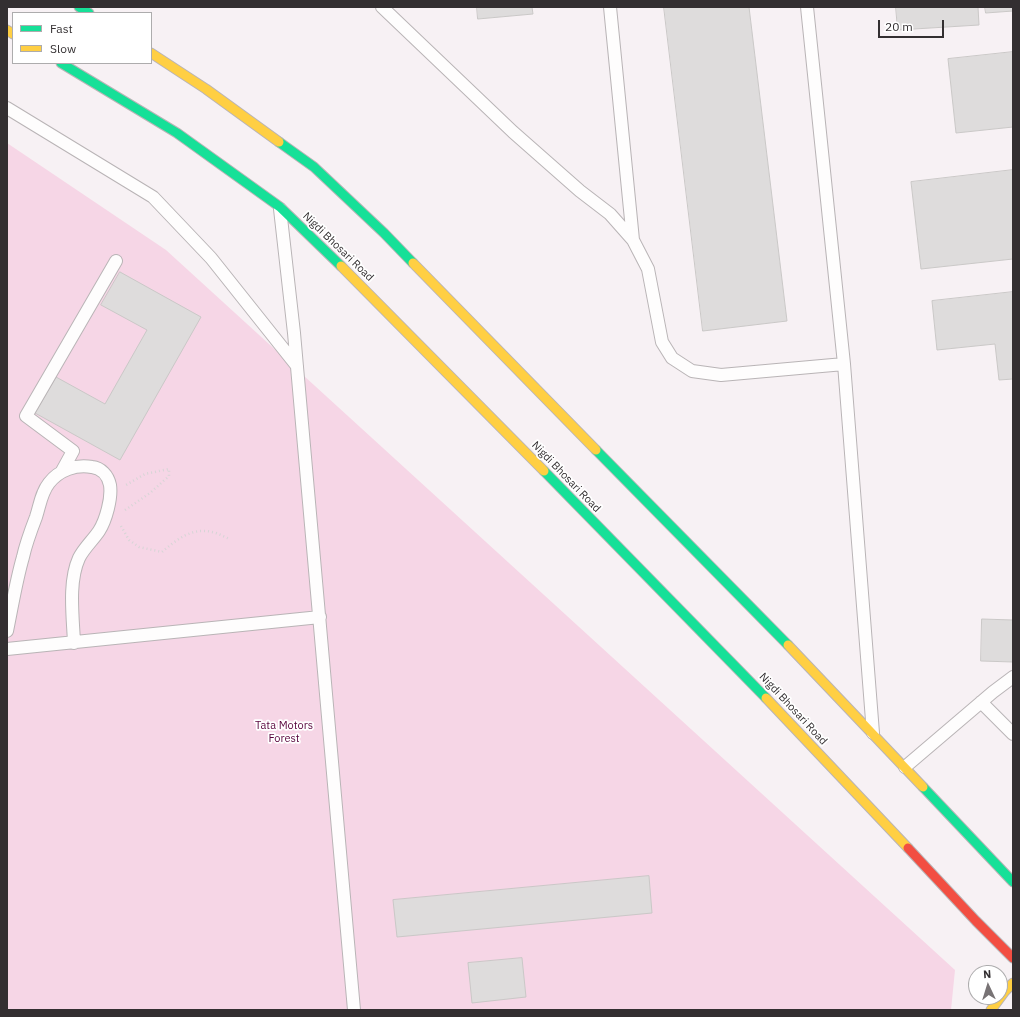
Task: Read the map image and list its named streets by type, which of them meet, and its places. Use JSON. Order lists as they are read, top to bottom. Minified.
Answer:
{"streets":{"main road":["Nigdi Bhosari Road"]},"parks":["Tata Motors Forest"],"legend":["Fast","Slow"],"scale_bar":"20 m","north":"top"}
